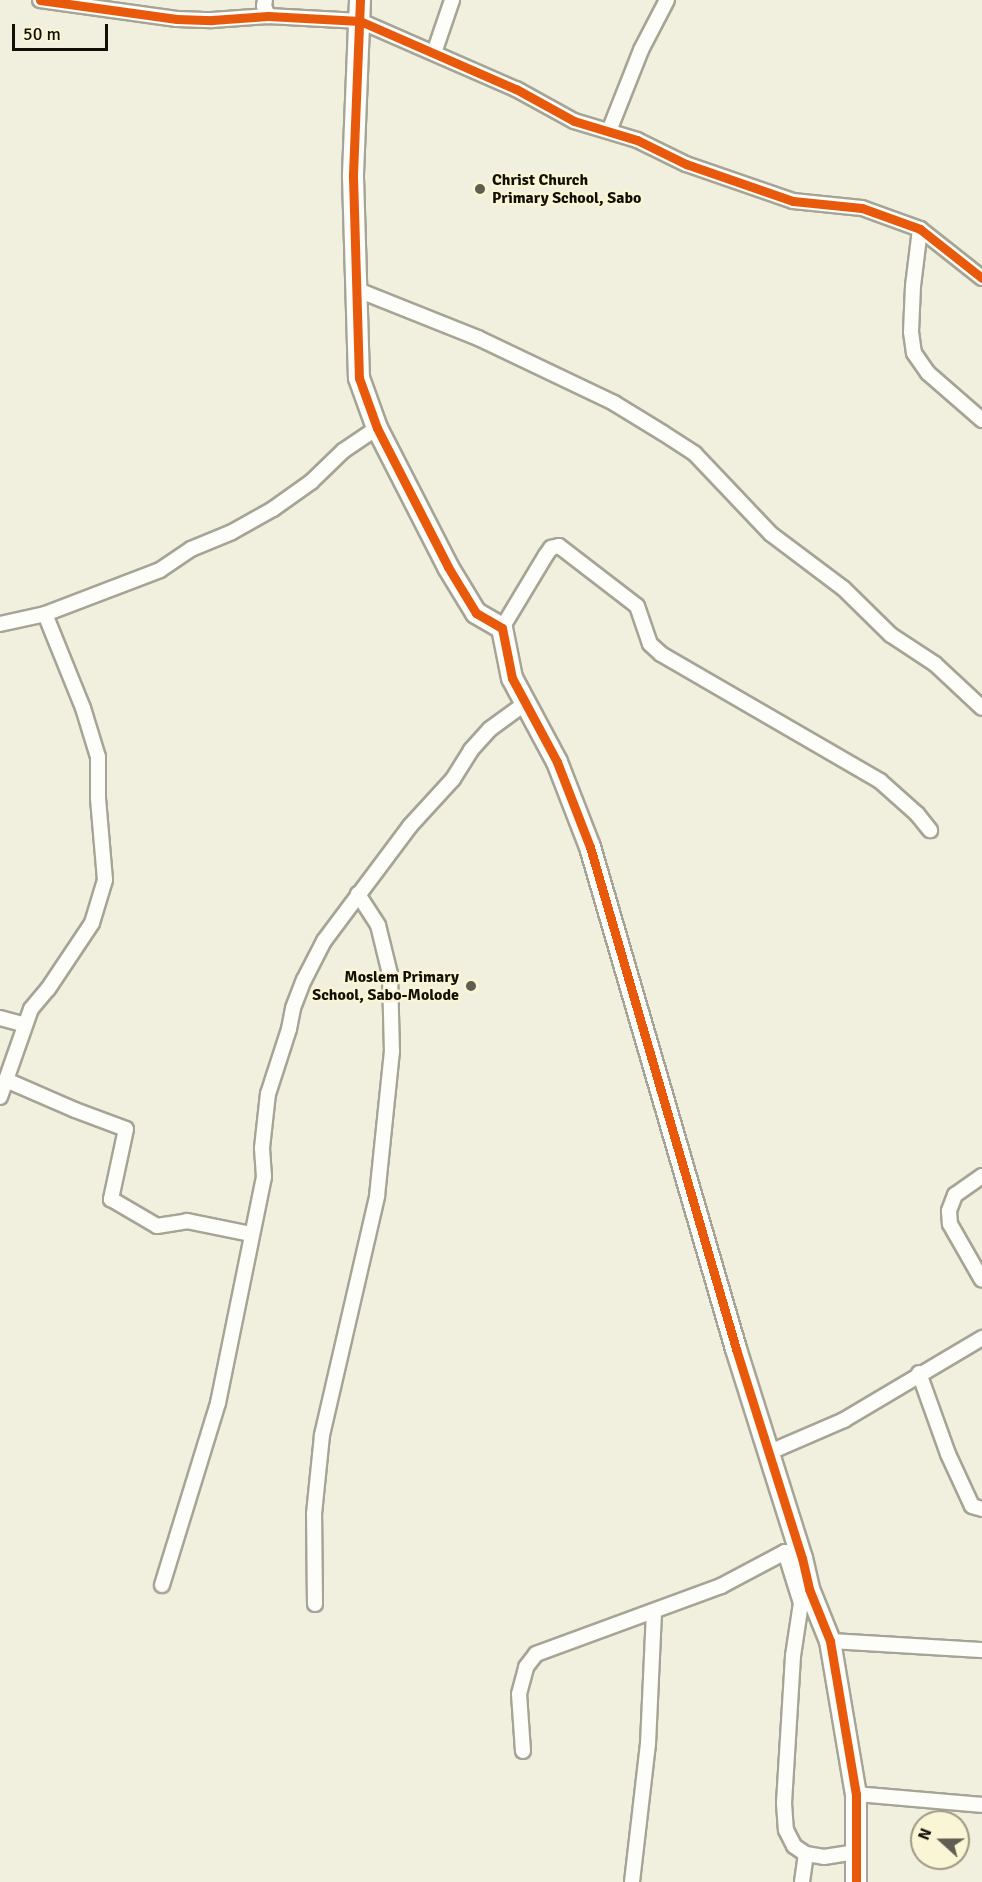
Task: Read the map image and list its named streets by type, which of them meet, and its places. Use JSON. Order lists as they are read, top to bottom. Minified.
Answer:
{"places":["Christ Church Primary School, Sabo","Moslem Primary School, Sabo-Molode"],"scale_bar":"50 m","north":"left"}
